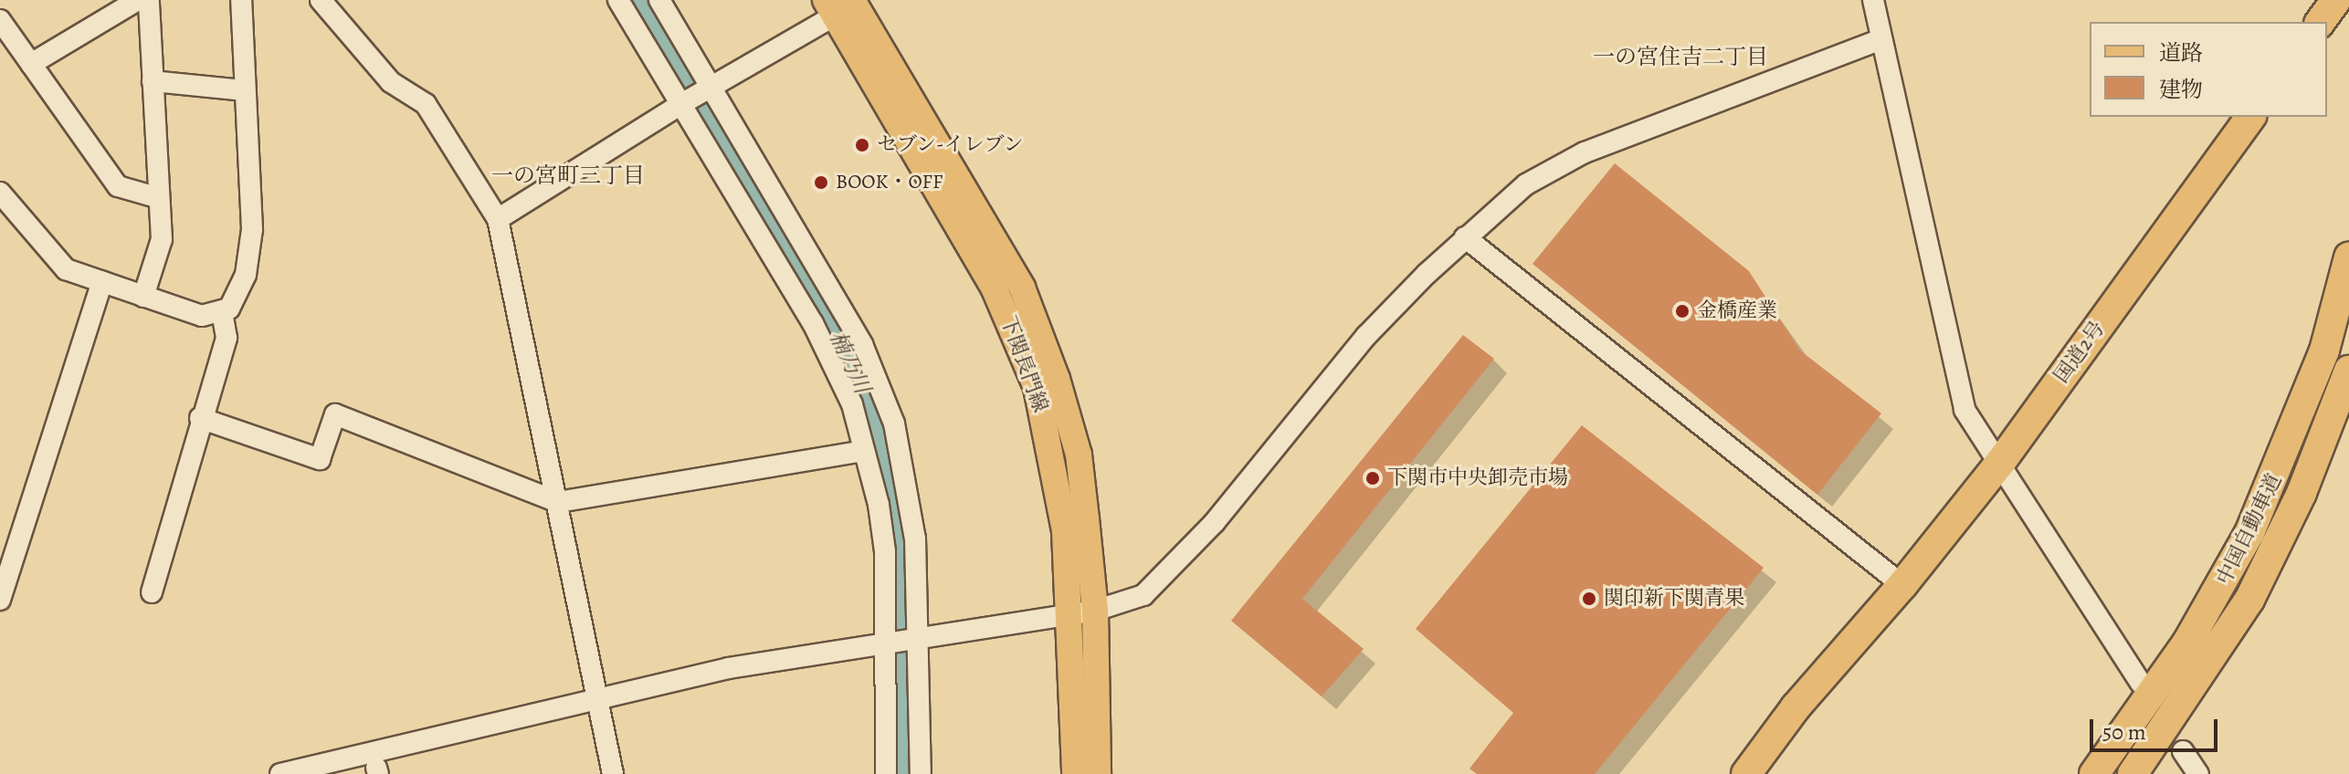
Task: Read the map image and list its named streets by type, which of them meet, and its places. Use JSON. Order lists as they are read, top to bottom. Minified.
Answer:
{"streets":{"highway":["国道2号","中国自動車道"],"main road":["下関長門線"]},"districts":["一の宮住吉二丁目","一の宮町三丁目"],"water":["楠乃川"],"places":["セブン-イレブン","BOOK・OFF","金橋産業","下関市中央卸売市場","関印新下関青果"],"legend":["道路","建物"],"scale_bar":"50 m"}
